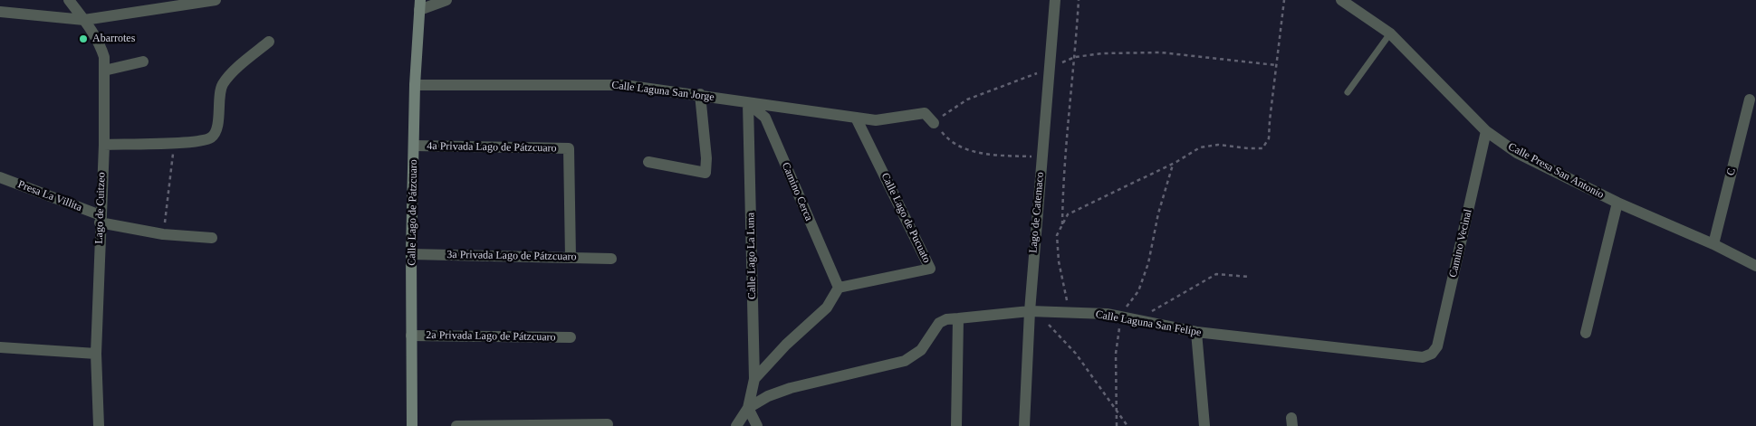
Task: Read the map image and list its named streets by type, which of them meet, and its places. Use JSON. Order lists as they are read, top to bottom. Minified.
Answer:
{"streets":{"street":["Calle Laguna San Jorge","4a Privada Lago de Pátzcuaro","Calle Presa San Antonio","C","Camino Cerca","Presa La Villita","Lago de Cuitzeo","Calle Lago de Pátzcuaro","Lago de Catemaco","Calle Lago de Pucuato","Camino Vecinal","3a Privada Lago de Pátzcuaro","Calle Lago La Luna","Calle Laguna San Felipe","2a Privada Lago de Pátzcuaro"]},"crossings":[["Calle Laguna San Jorge","Camino Cerca"],["Calle Laguna San Jorge","Calle Lago de Pátzcuaro"],["Calle Laguna San Jorge","Calle Lago de Pucuato"],["Calle Laguna San Jorge","Calle Lago La Luna"],["4a Privada Lago de Pátzcuaro","Calle Lago de Pátzcuaro"],["4a Privada Lago de Pátzcuaro","3a Privada Lago de Pátzcuaro"],["Calle Presa San Antonio","C"],["Calle Presa San Antonio","Camino Vecinal"],["Camino Cerca","Calle Lago de Pucuato"],["Camino Cerca","Calle Lago La Luna"],["Presa La Villita","Lago de Cuitzeo"],["Calle Lago de Pátzcuaro","3a Privada Lago de Pátzcuaro"],["Calle Lago de Pátzcuaro","2a Privada Lago de Pátzcuaro"],["Lago de Catemaco","Calle Laguna San Felipe"],["Camino Vecinal","Calle Laguna San Felipe"],["Calle Lago La Luna","Calle Laguna San Felipe"]],"places":["Abarrotes"]}
